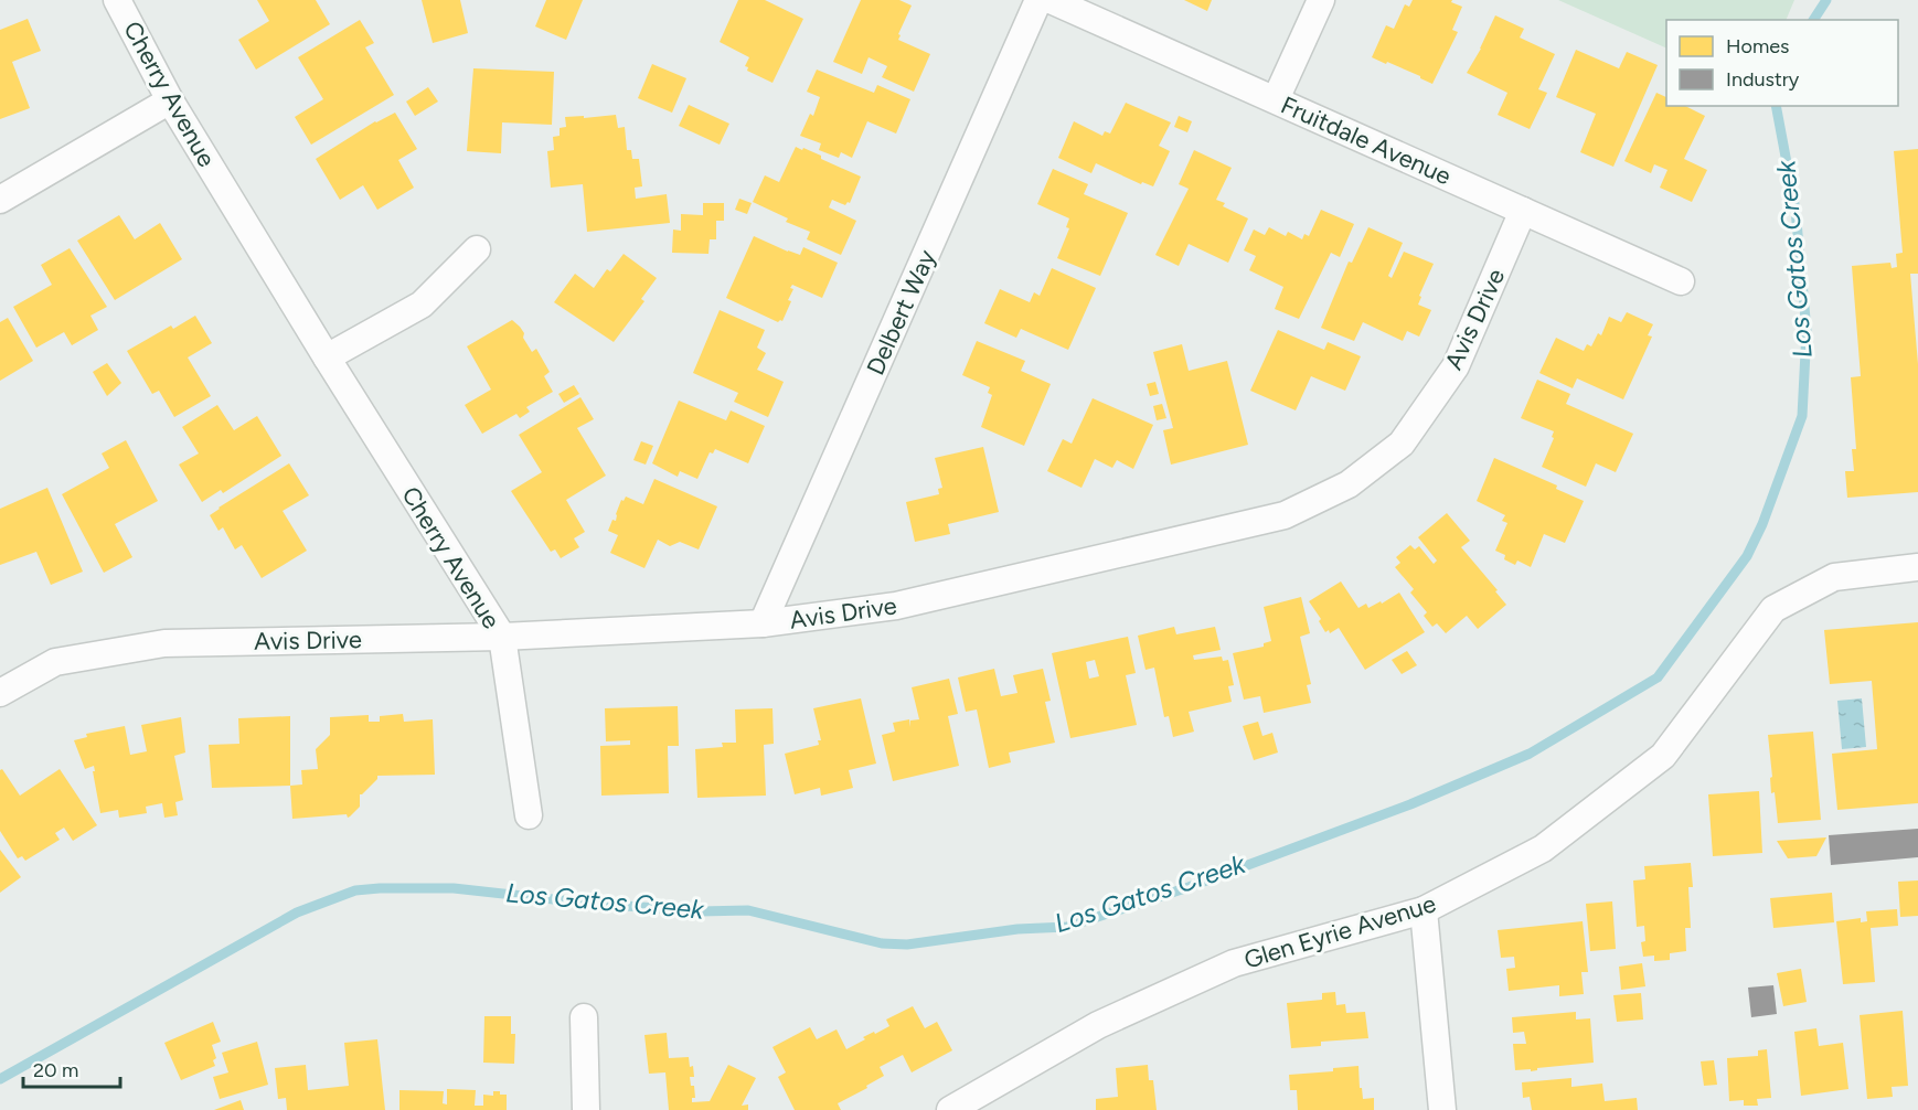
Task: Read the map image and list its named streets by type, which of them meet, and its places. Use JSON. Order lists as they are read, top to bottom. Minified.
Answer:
{"streets":{"street":["Cherry Avenue","Fruitdale Avenue","Delbert Way","Avis Drive","Glen Eyrie Avenue"]},"crossings":[["Cherry Avenue","Avis Drive"],["Fruitdale Avenue","Avis Drive"],["Delbert Way","Avis Drive"]],"water":["Los Gatos Creek"],"legend":["Homes","Industry"],"scale_bar":"20 m"}
